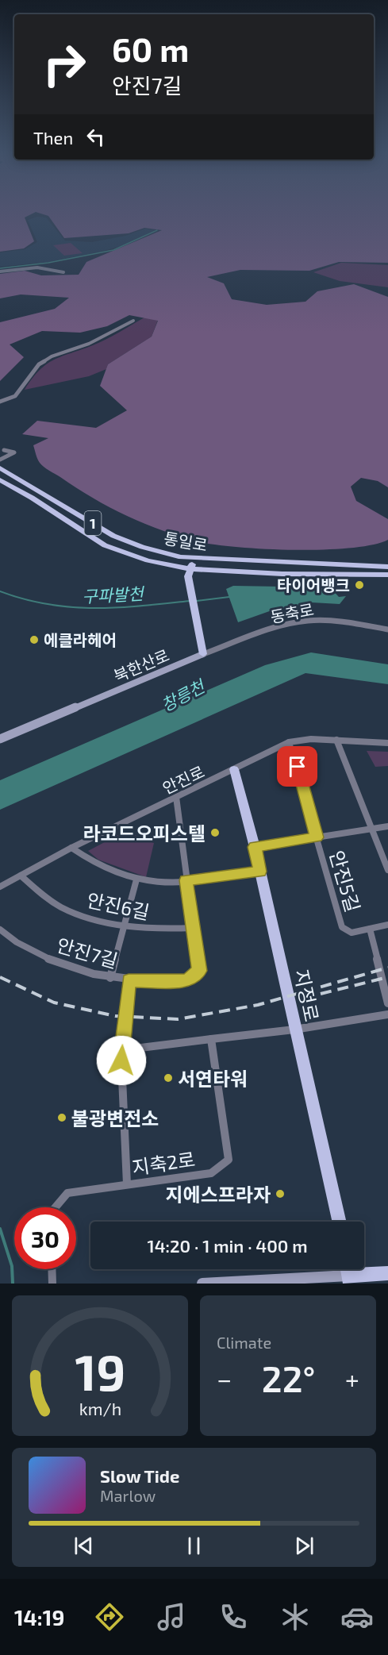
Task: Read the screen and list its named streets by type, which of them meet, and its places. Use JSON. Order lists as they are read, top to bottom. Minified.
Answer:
{"streets":{"main road":["1","통일로","북한산로","지정로"],"street":["동축로","안진로","안진5길","안진6길","안진7길","지축2로"]},"crossings":[["동축로","북한산로"],["안진로","안진5길"],["안진로","안진6길"],["안진로","지정로"],["안진6길","안진7길"],["안진6길","지정로"]],"water":["구파발천","창릉천"],"places":["타이어뱅크","에클라헤어","라코드오피스텔","서연타워","불광변전소","지에스프라자"],"page":{"turn":["60 m","안진7길"],"then":"Then","limit":"30","trip":"14:20 · 1 min · 400 m","tile":"Climate","heat":["−","22°","+"],"song":["Slow Tide","Marlow"],"tabs":"14:19","gauge":["19","km/h"]}}
